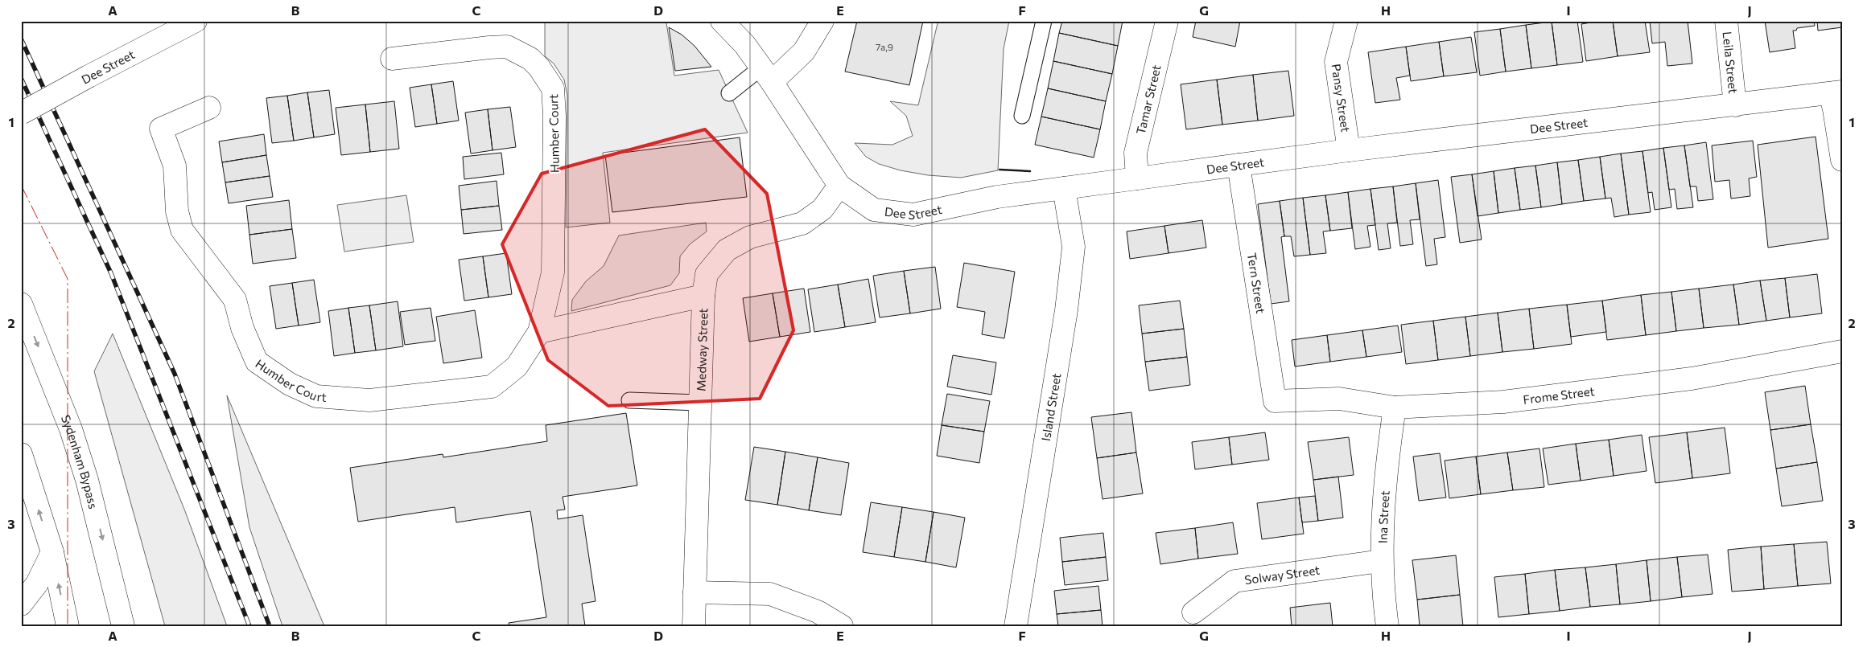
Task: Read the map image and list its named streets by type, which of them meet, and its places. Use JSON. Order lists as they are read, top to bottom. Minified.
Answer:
{"streets":{"main road":["Leila Street","Dee Street","Pansy Street","Tamar Street","Humber Court","Tern Street","Medway Street","Frome Street","Island Street","Sydenham Bypass","Ina Street","Solway Street"]},"crossings":[["Leila Street","Dee Street"],["Dee Street","Pansy Street"],["Dee Street","Tamar Street"],["Dee Street","Tern Street"],["Dee Street","Medway Street"],["Dee Street","Island Street"],["Tern Street","Frome Street"],["Frome Street","Ina Street"],["Ina Street","Solway Street"]],"house_numbers":["7a,9"],"grid":{"columns":["A","B","C","D","E","F","G","H","I","J"],"rows":["1","2","3"]}}
